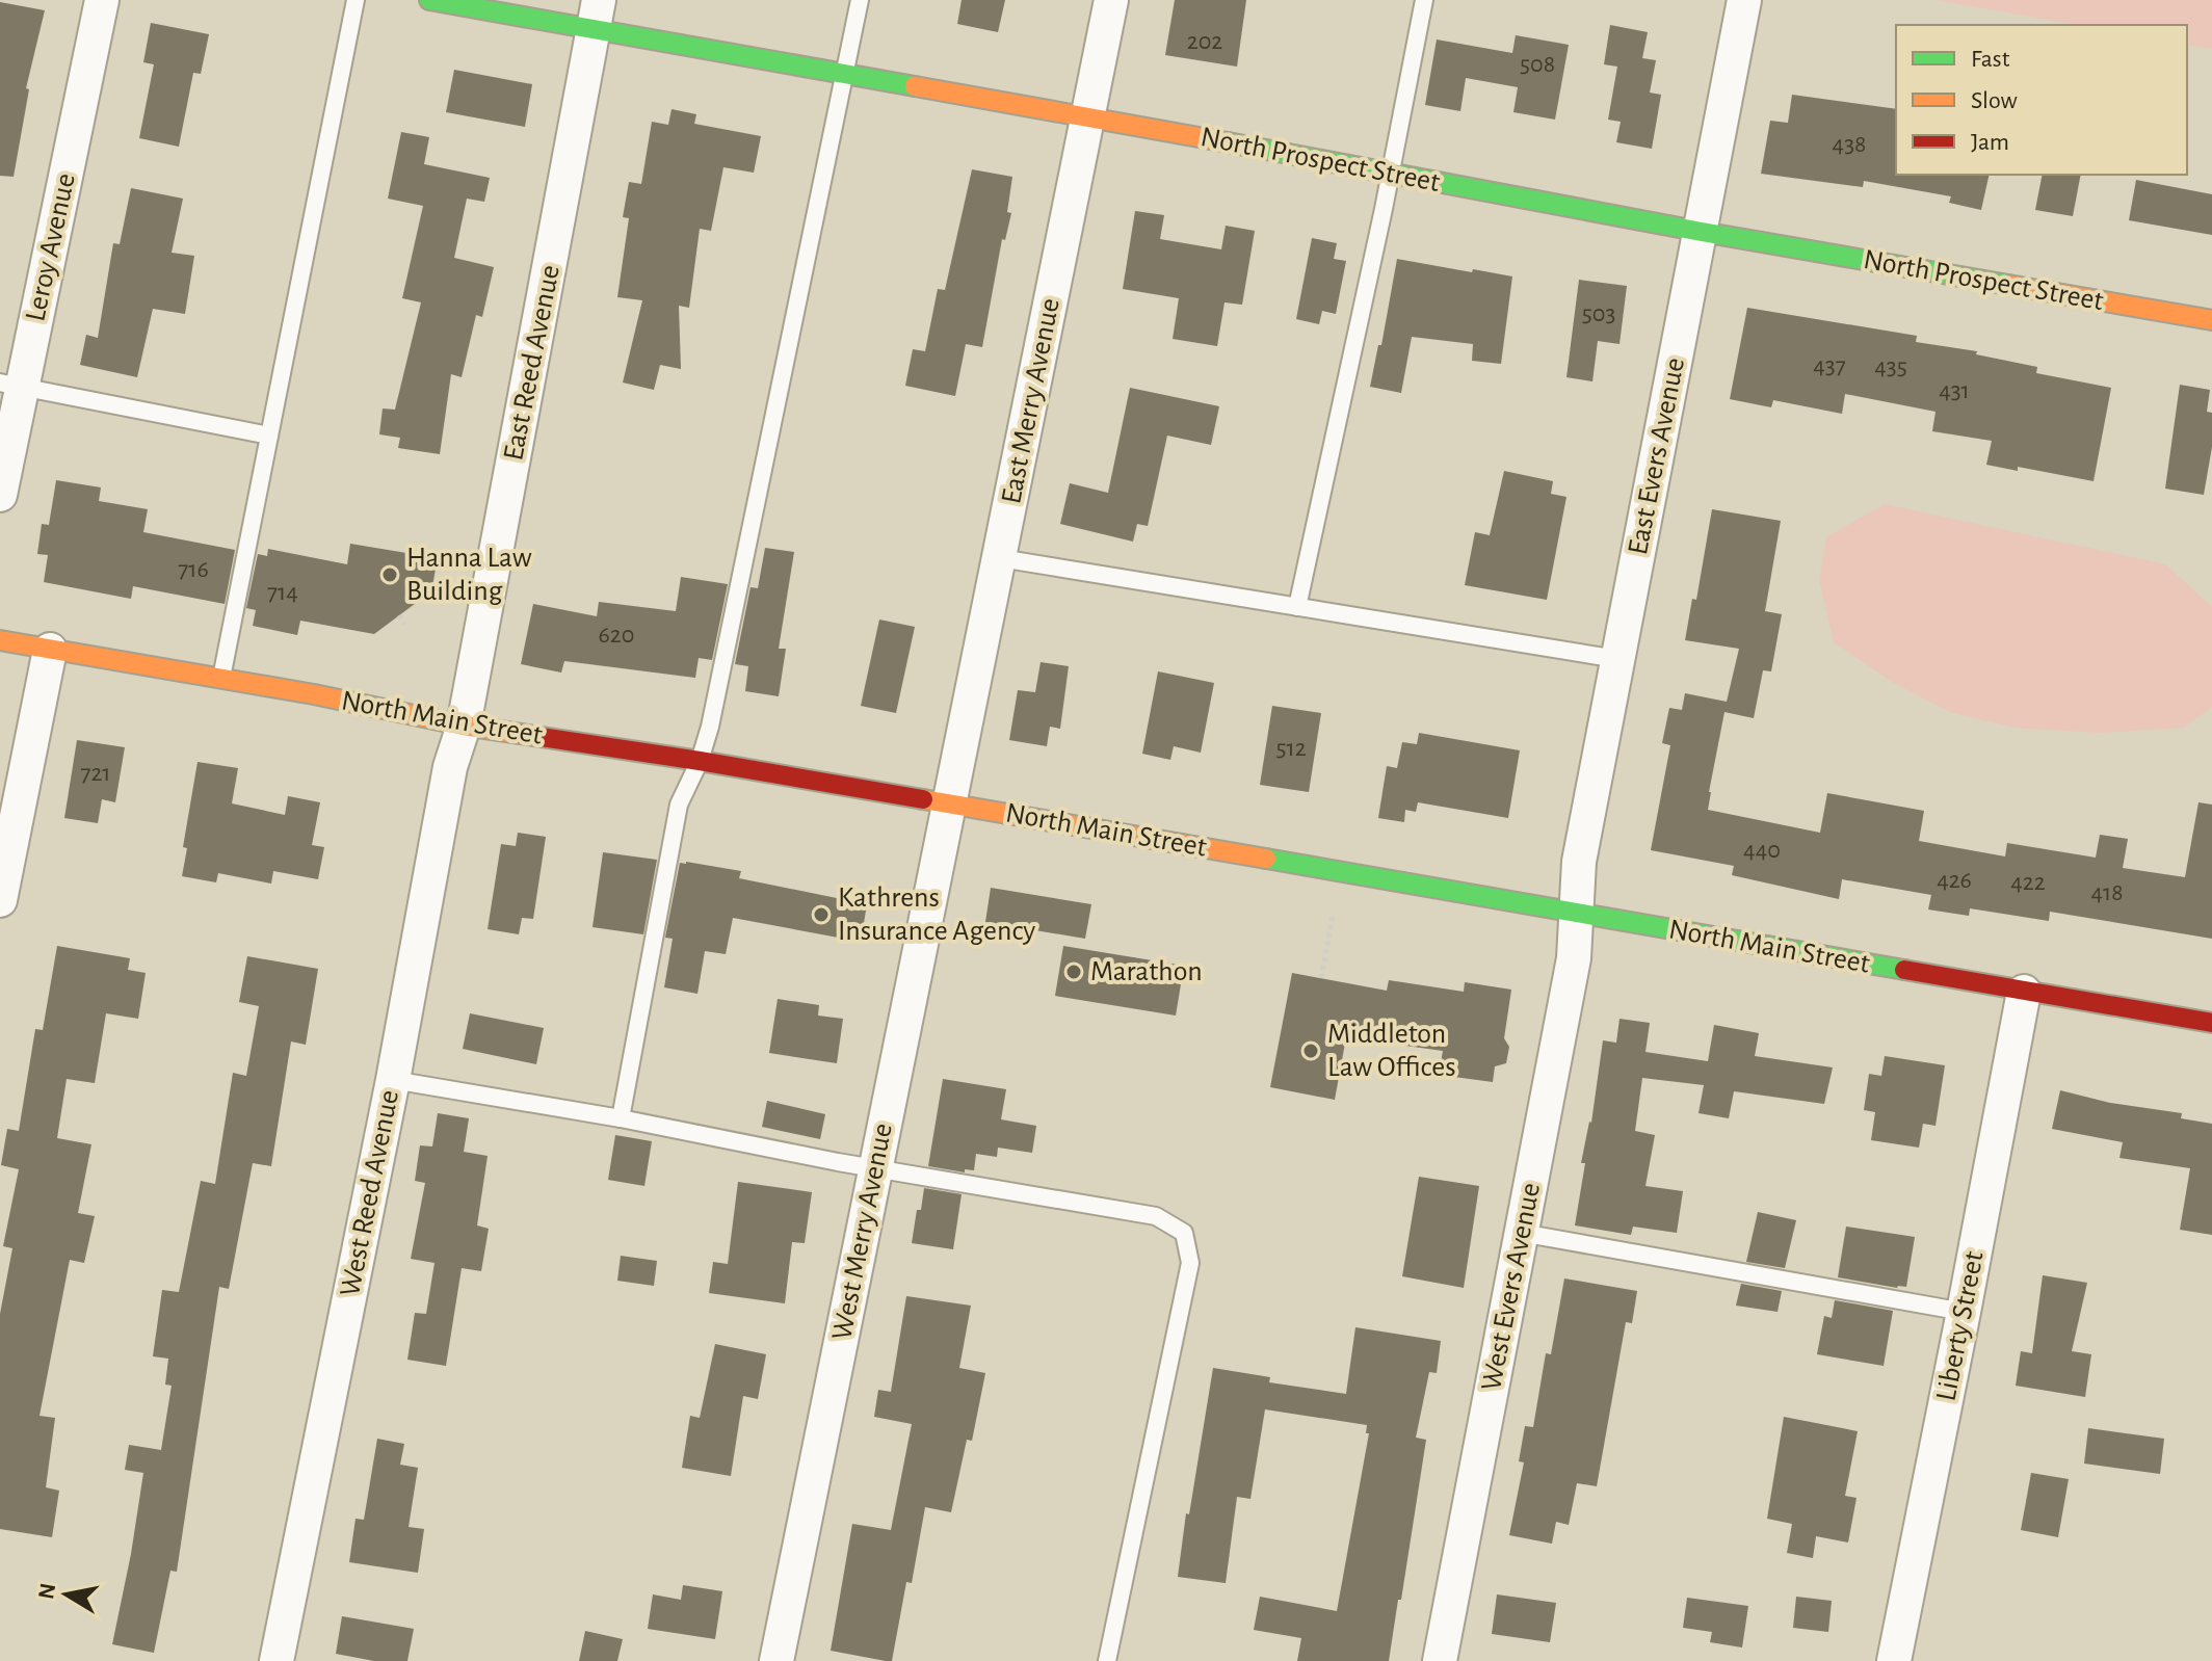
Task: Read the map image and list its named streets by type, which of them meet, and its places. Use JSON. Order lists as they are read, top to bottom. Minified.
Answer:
{"streets":{"main road":["North Prospect Street","North Main Street"],"street":["Leroy Avenue","East Reed Avenue","East Merry Avenue","East Evers Avenue","West Reed Avenue","West Merry Avenue","West Evers Avenue","Liberty Street"]},"crossings":[["North Prospect Street","East Reed Avenue"],["North Prospect Street","East Merry Avenue"],["North Prospect Street","East Evers Avenue"],["East Reed Avenue","North Main Street"],["East Reed Avenue","West Reed Avenue"],["East Merry Avenue","North Main Street"],["East Merry Avenue","West Merry Avenue"],["East Evers Avenue","North Main Street"],["East Evers Avenue","West Evers Avenue"],["North Main Street","West Reed Avenue"],["North Main Street","West Merry Avenue"],["North Main Street","West Evers Avenue"],["North Main Street","Liberty Street"]],"places":["Hanna Law Building","Kathrens Insurance Agency","Marathon","Middleton Law Offices"],"house_numbers":["202","508","438","503","437","435","431","716","714","620","512","721","440","426","422","418"],"legend":["Fast","Slow","Jam"],"north":"left"}
